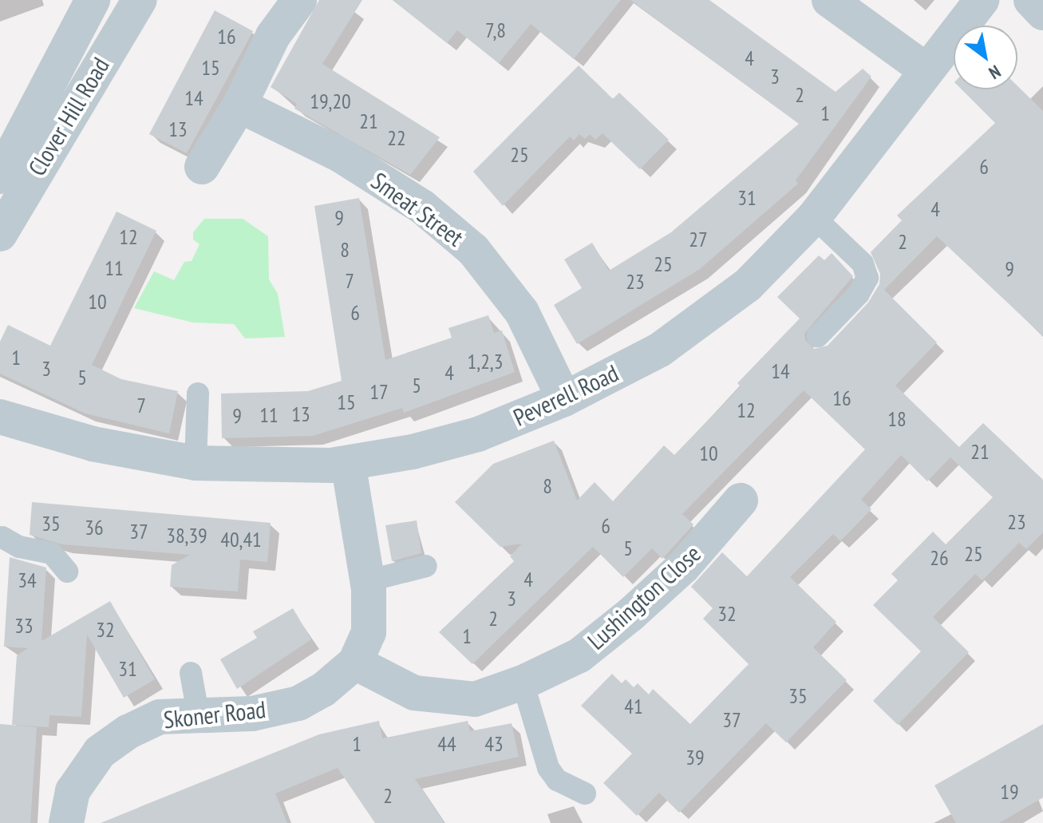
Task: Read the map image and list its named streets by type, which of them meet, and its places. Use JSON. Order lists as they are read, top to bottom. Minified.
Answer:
{"streets":{"street":["Clover Hill Road","Smeat Street","Peverell Road","Lushington Close","Skoner Road"]},"crossings":[["Smeat Street","Peverell Road"],["Peverell Road","Skoner Road"],["Lushington Close","Skoner Road"]],"house_numbers":["7,8","16","4","15","3","2","14","19,20","1","21","13","22","25","6","31","4","9","12","27","2","8","25","11","9","7","23","10","6","1","1,2,3","3","14","4","5","5","17","16","15","7","12","13","11","9","18","21","10","8","23","35","6","36","37","38,39","40,41","5","25","26","4","34","3","32","2","33","32","1","31","35","41","37","1","44","43","39","19","2"],"north":"bottom right"}
